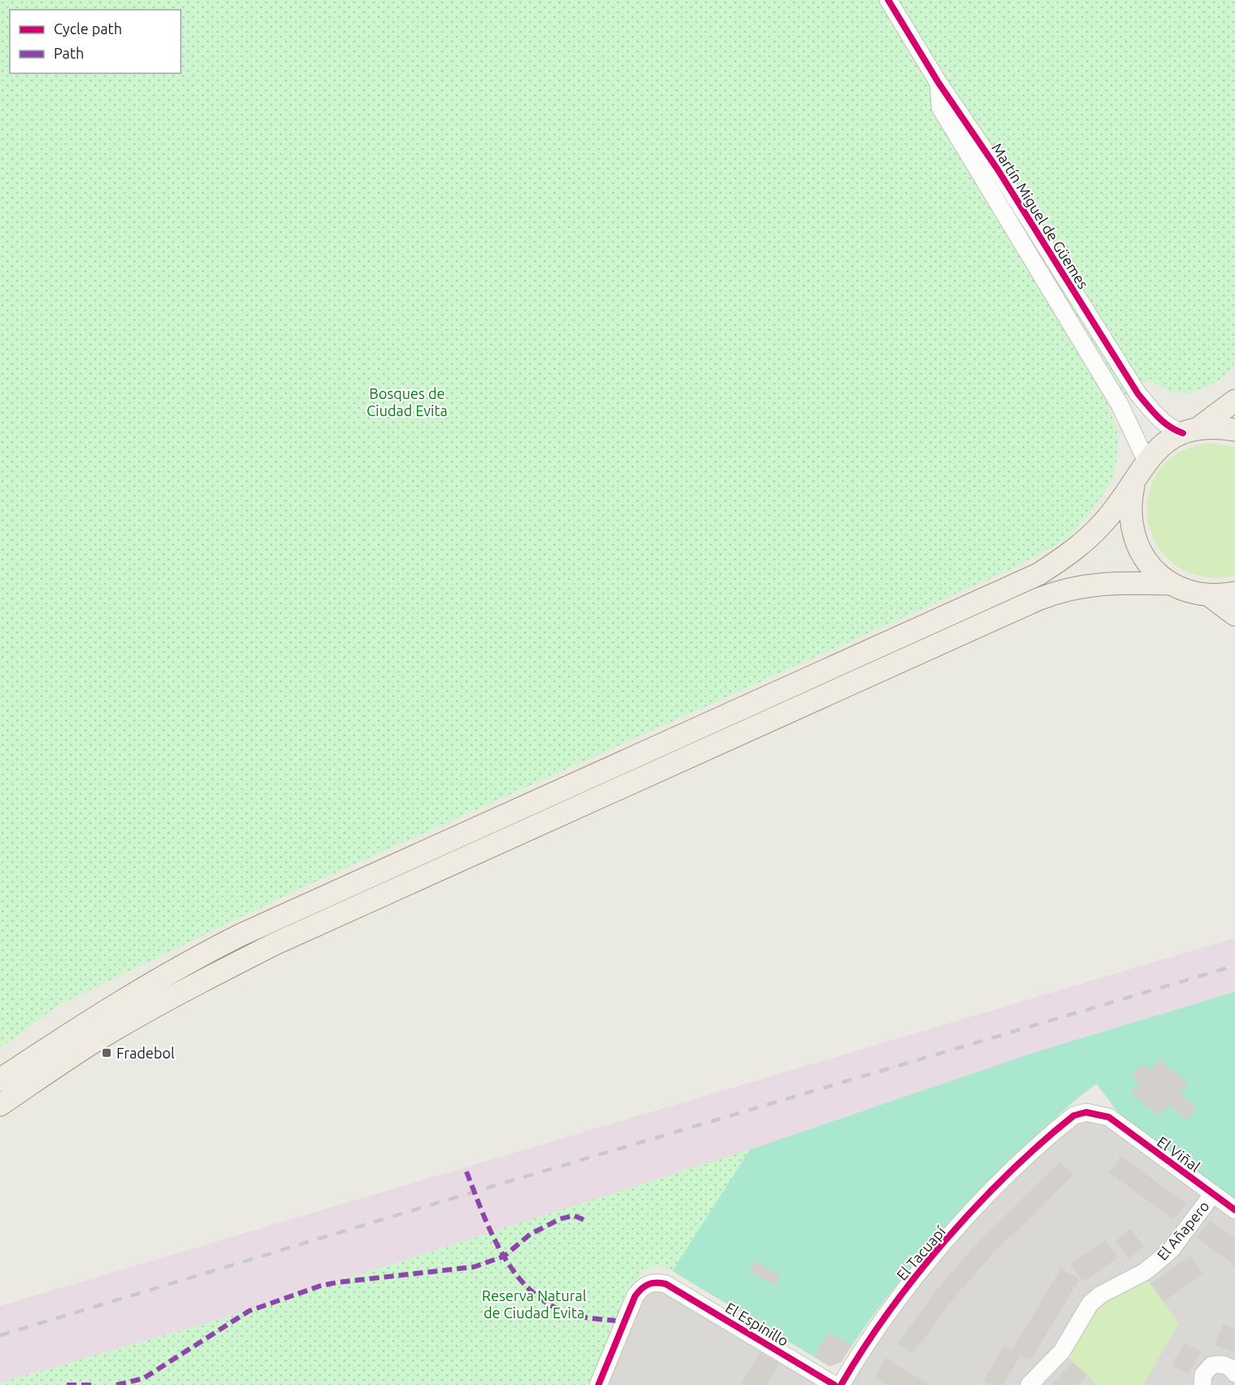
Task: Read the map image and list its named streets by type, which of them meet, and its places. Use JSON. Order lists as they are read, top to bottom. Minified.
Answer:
{"streets":{"street":["Martín Miguel de Güemes","El Viñal","El Añapero","El Tacuapí","El Espinillo"]},"crossings":[["El Viñal","El Añapero"],["El Viñal","El Tacuapí"]],"parks":["Bosques de Ciudad Evita","Reserva Natural de Ciudad Evita"],"places":{"transit":["Fradebol"]},"legend":["Cycle path","Path"]}
